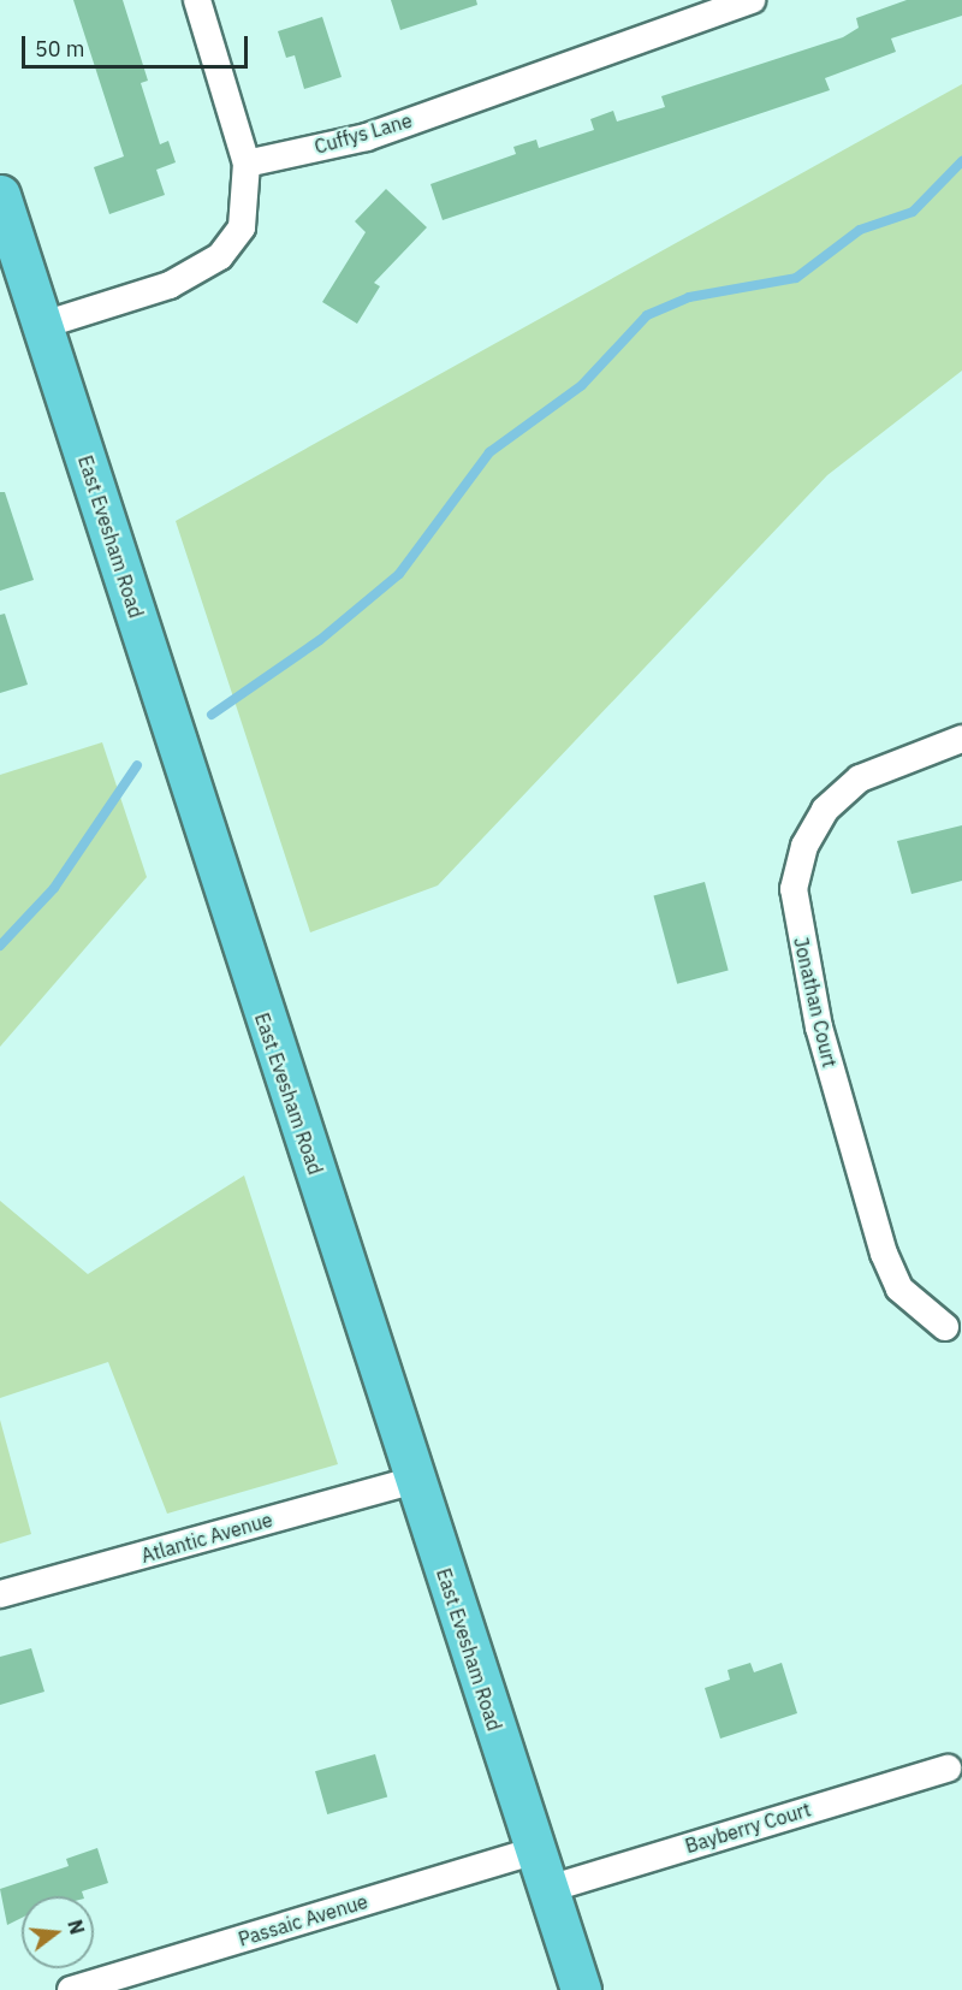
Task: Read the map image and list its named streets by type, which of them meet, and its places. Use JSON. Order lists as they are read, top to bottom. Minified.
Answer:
{"streets":{"main road":["East Evesham Road"],"street":["Cuffys Lane","Jonathan Court","Atlantic Avenue","Bayberry Court","Passaic Avenue"]},"crossings":[["East Evesham Road","Atlantic Avenue"],["East Evesham Road","Bayberry Court"],["East Evesham Road","Passaic Avenue"]],"scale_bar":"50 m","north":"right"}
